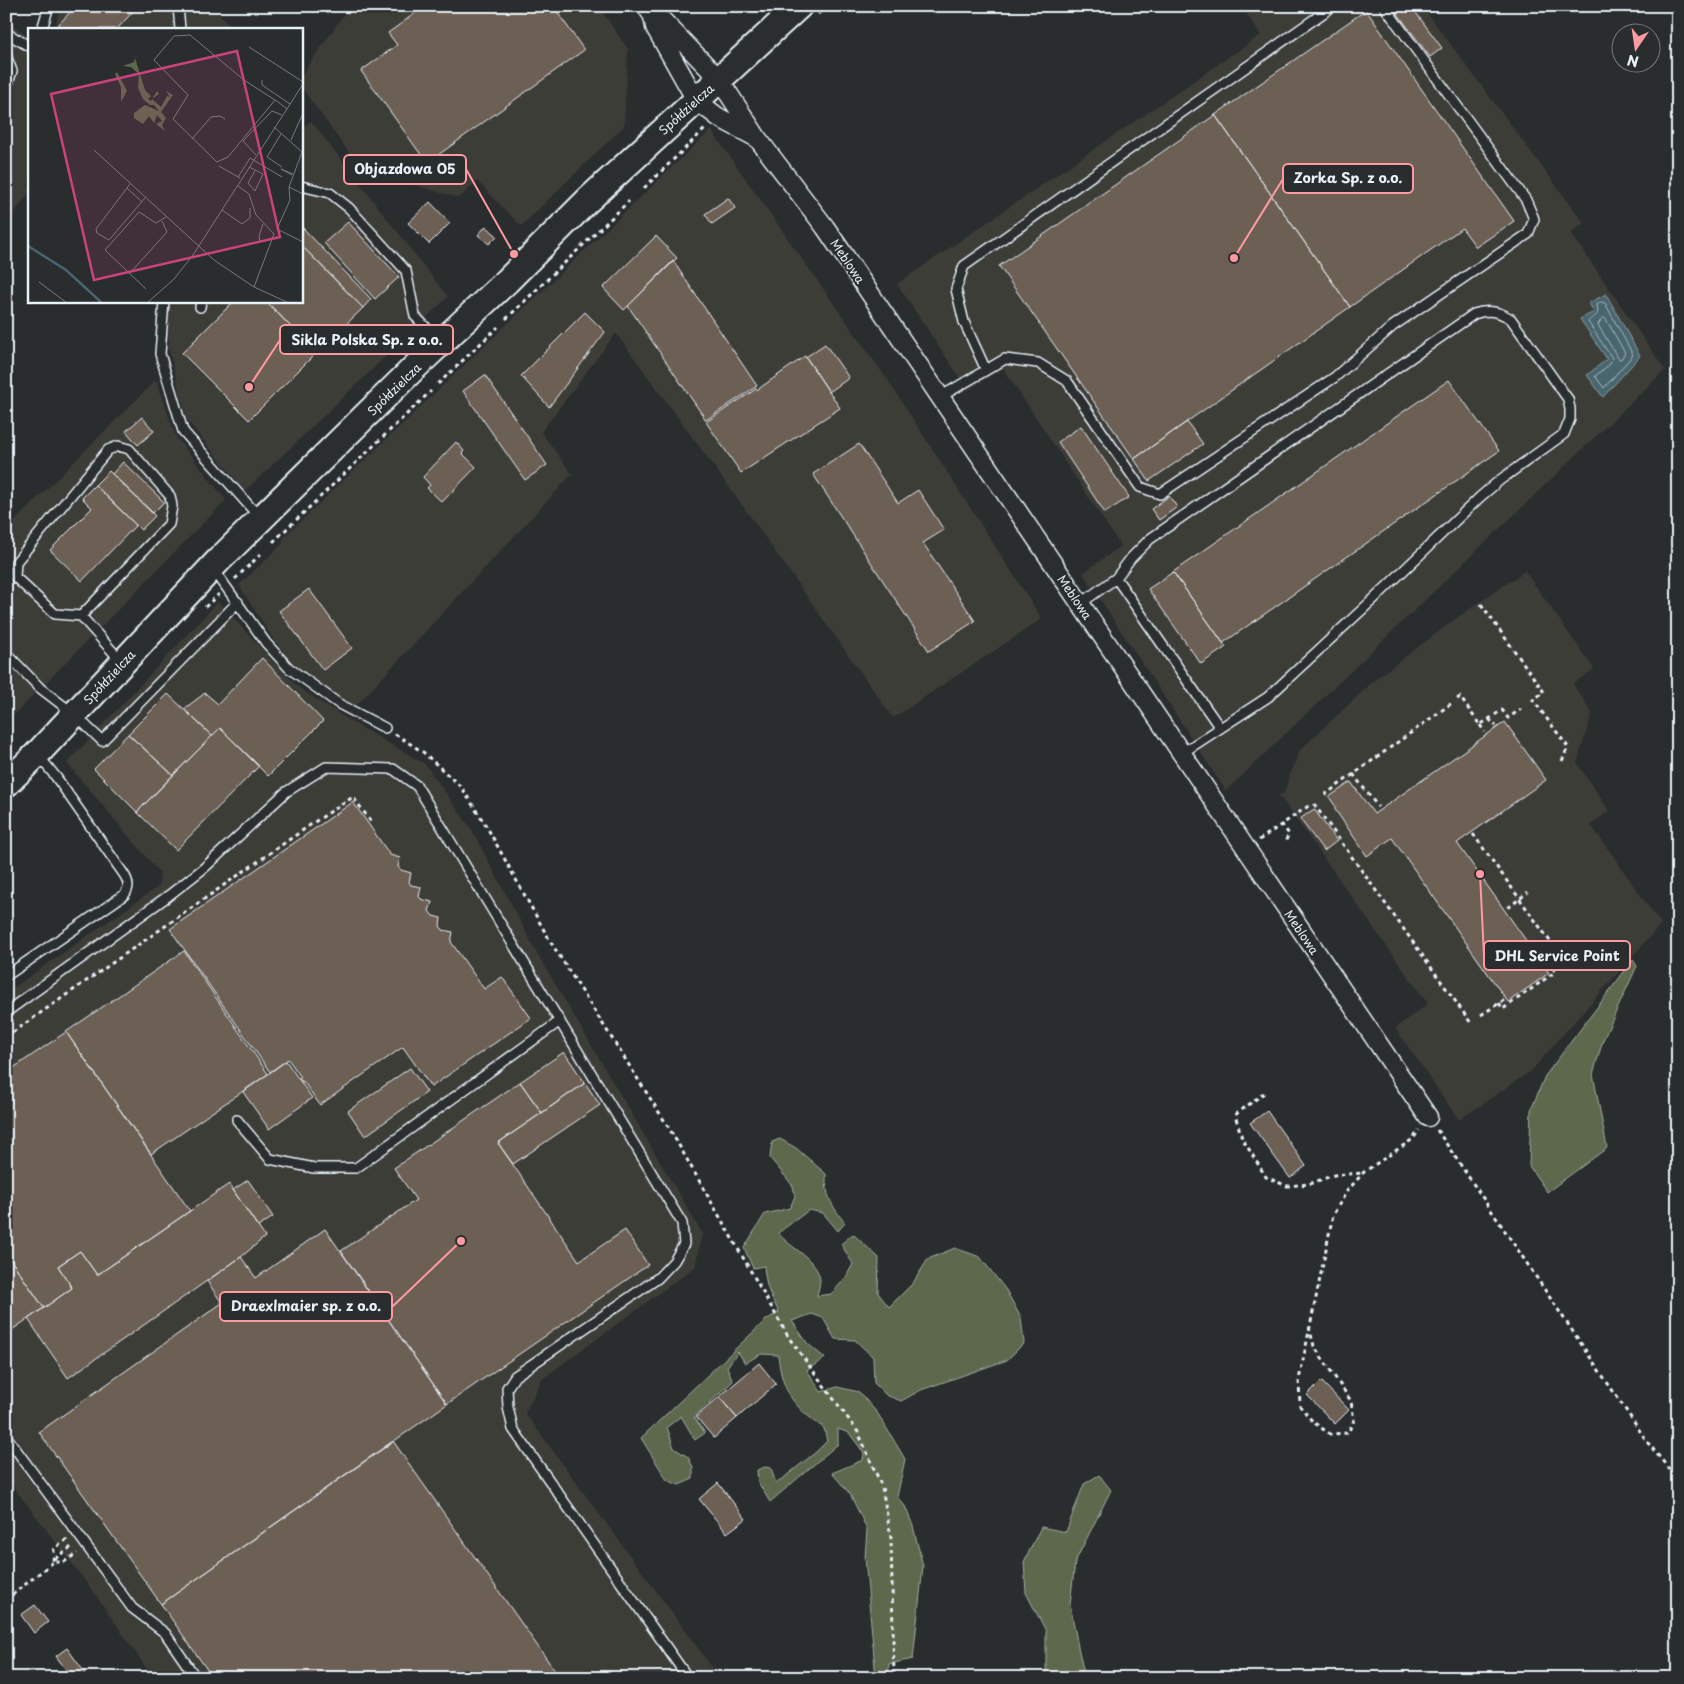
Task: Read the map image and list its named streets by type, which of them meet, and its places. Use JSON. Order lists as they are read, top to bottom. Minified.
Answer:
{"streets":{"street":["Spółdzielcza","Meblowa"]},"crossings":[["Spółdzielcza","Meblowa"]],"places":["Objazdowa 05","Zorka Sp. z o.o.","Sikla Polska Sp. z o.o.","DHL Service Point","Draexlmaier sp. z o.o."],"north":"bottom"}
